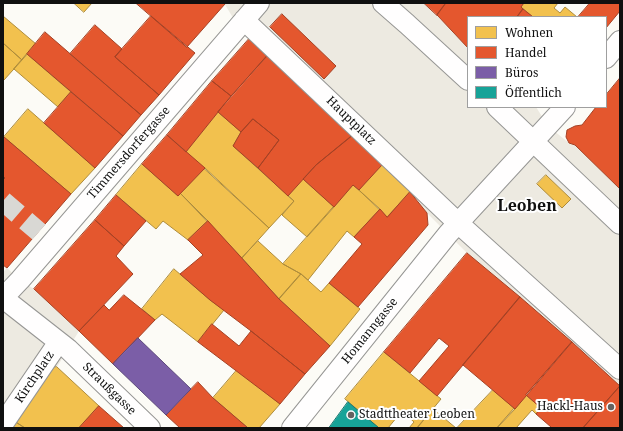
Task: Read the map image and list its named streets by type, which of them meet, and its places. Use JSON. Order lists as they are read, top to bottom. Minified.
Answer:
{"streets":{"street":["Hauptplatz","Timmersdorfergasse","Homanngasse","Kirchplatz","Straußgasse"]},"crossings":[["Hauptplatz","Timmersdorfergasse"],["Hauptplatz","Homanngasse"],["Timmersdorfergasse","Kirchplatz"],["Kirchplatz","Straußgasse"]],"districts":["Leoben"],"places":["Hackl-Haus","Stadttheater Leoben"],"legend":["Wohnen","Handel","Büros","Öffentlich"]}
